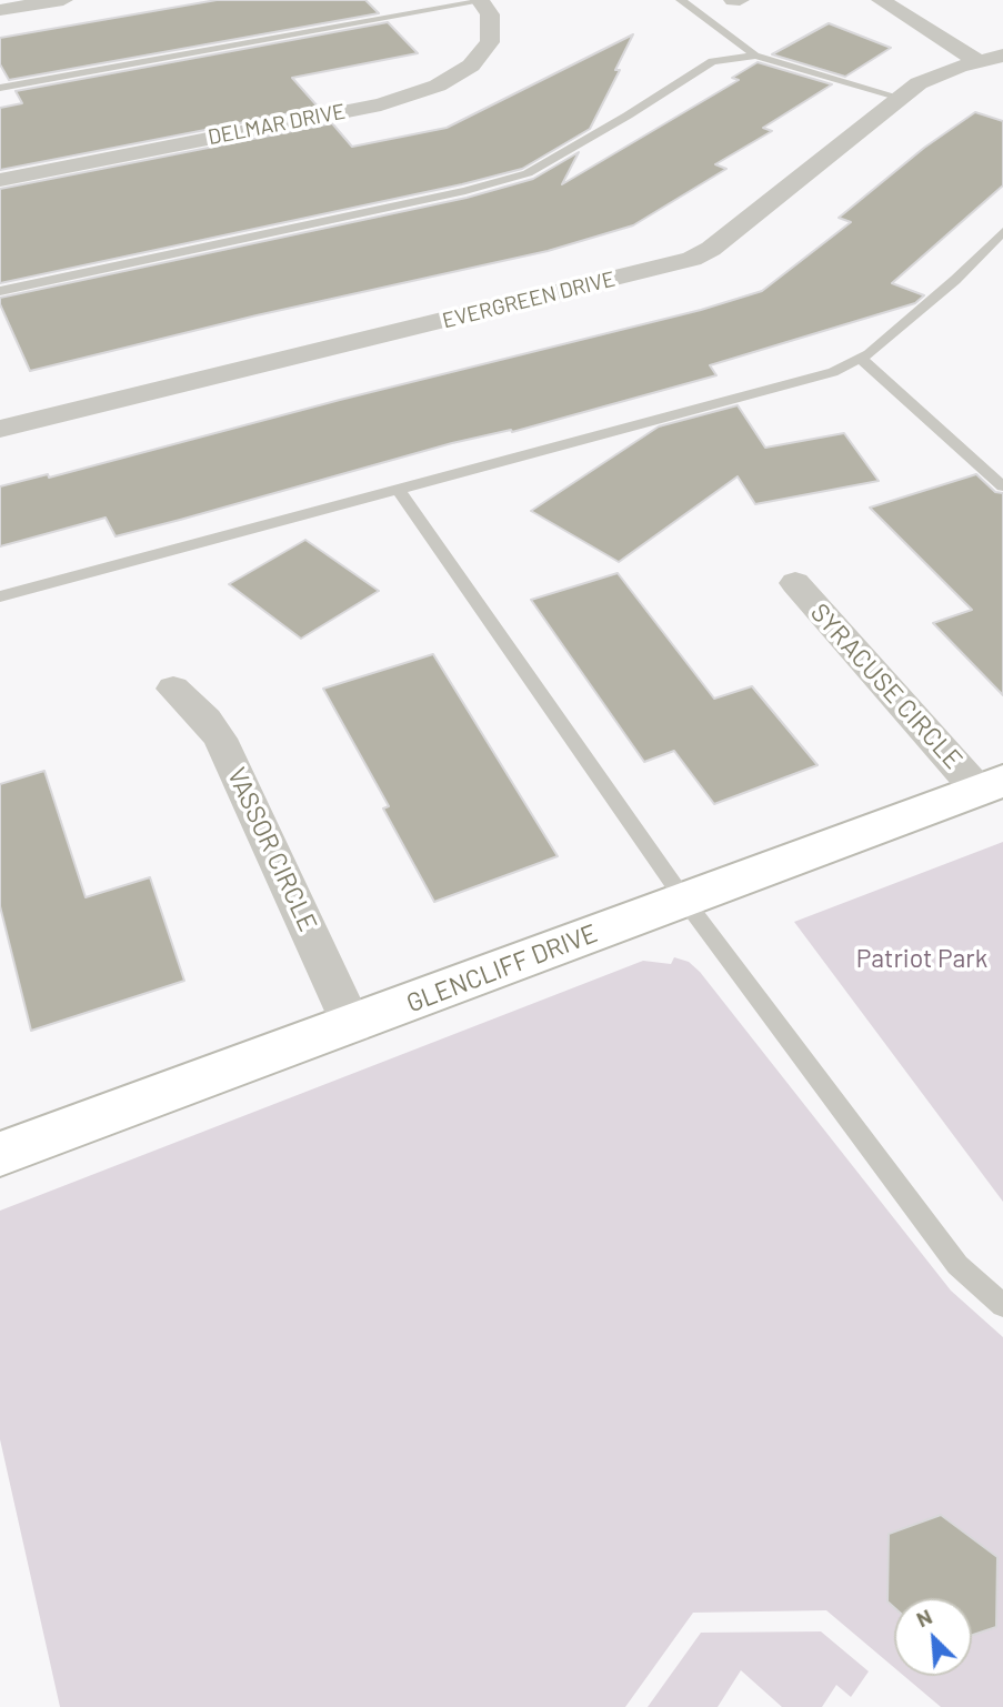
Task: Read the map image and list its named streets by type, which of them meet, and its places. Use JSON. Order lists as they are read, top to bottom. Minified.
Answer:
{"streets":{"street":["DELMAR DRIVE","EVERGREEN DRIVE","SYRACUSE CIRCLE","VASSOR CIRCLE","GLENCLIFF DRIVE"]},"crossings":[["SYRACUSE CIRCLE","GLENCLIFF DRIVE"],["VASSOR CIRCLE","GLENCLIFF DRIVE"]],"parks":["Patriot Park"],"north":"top left"}
